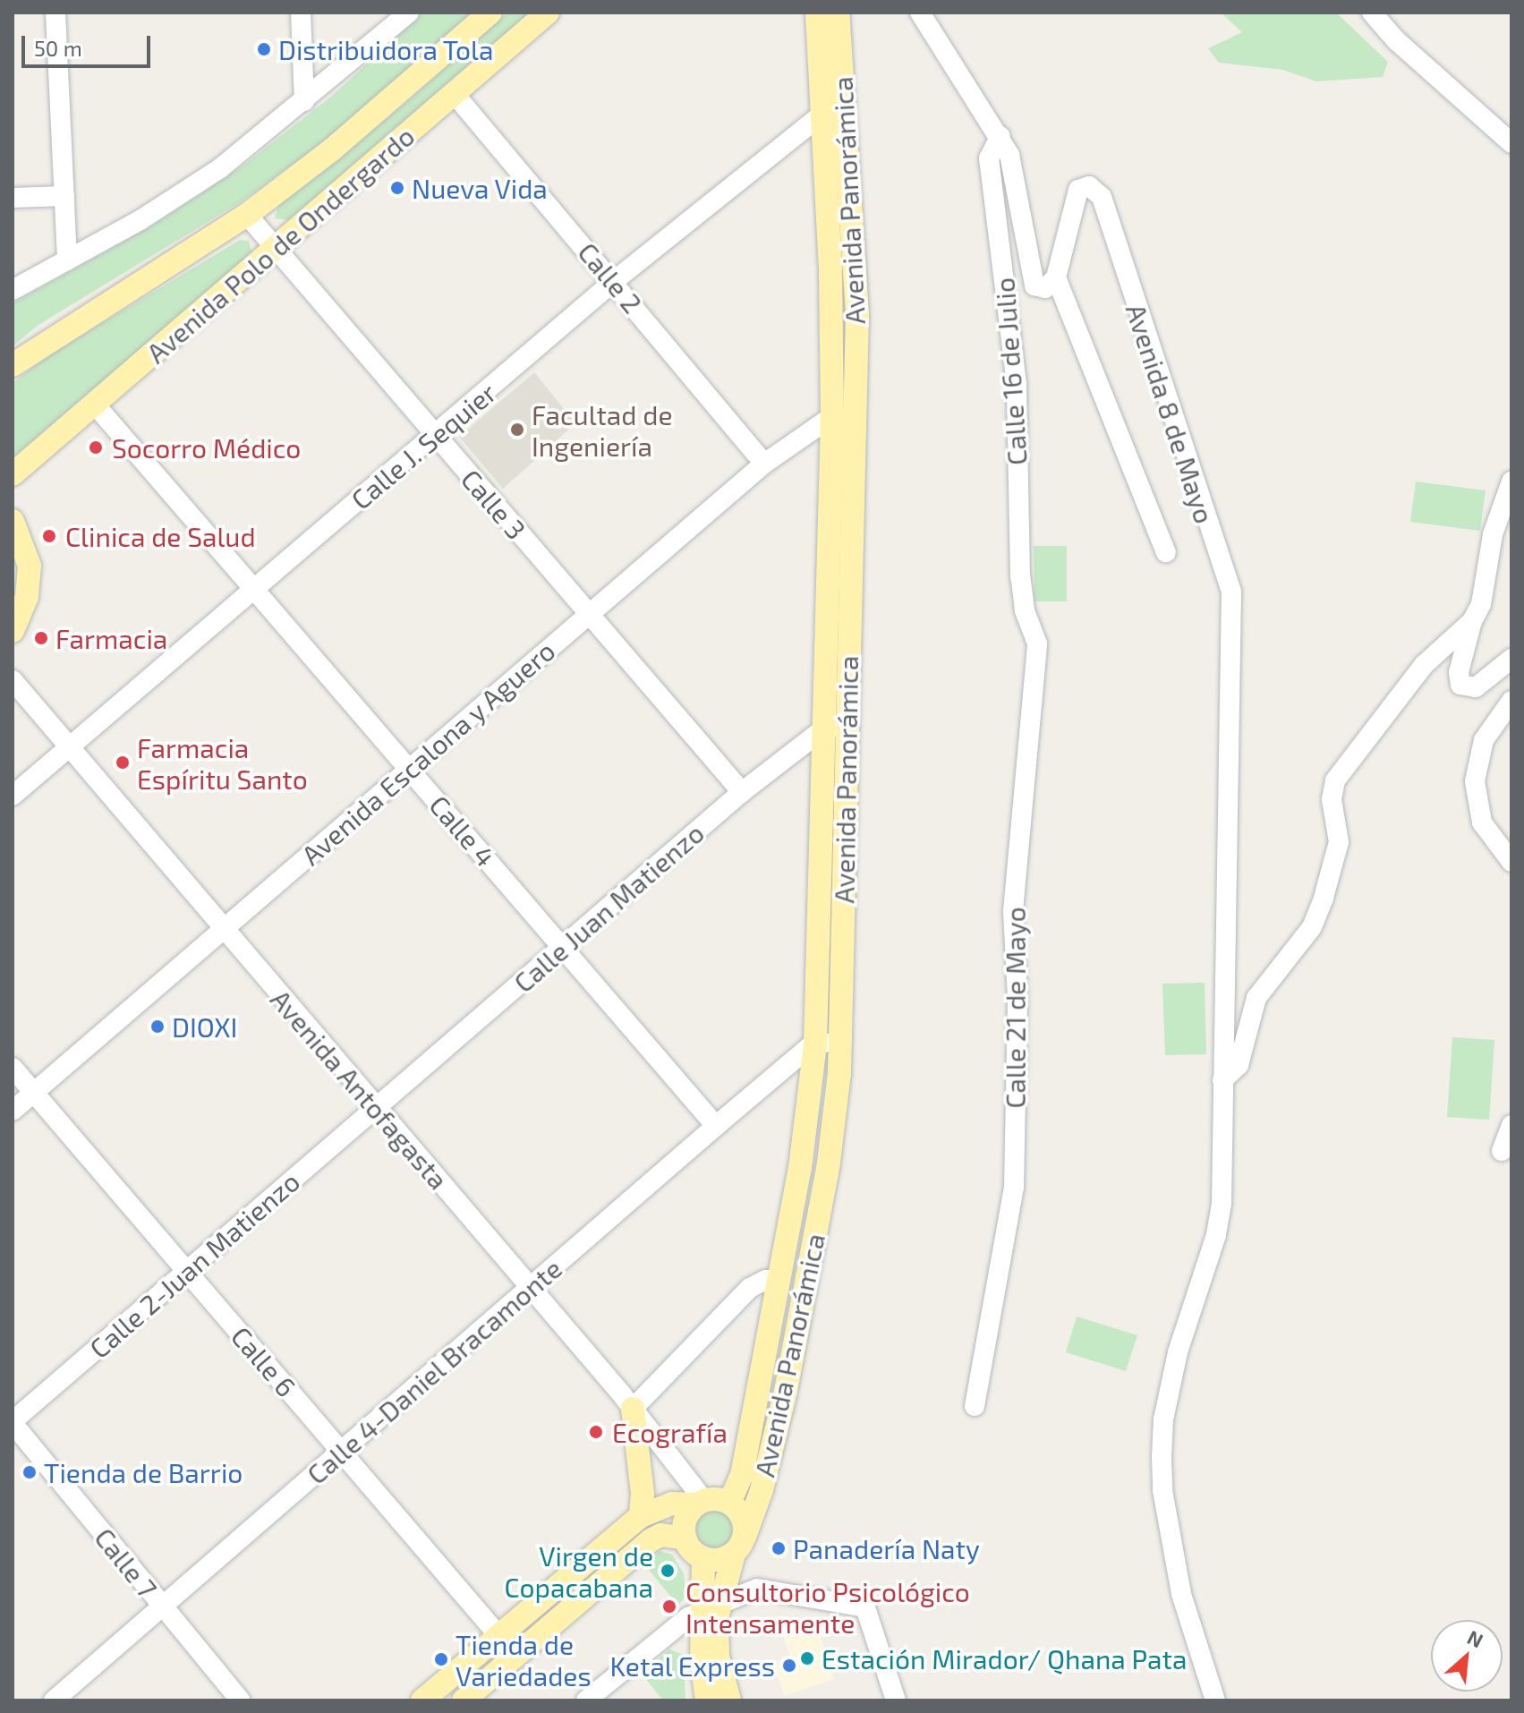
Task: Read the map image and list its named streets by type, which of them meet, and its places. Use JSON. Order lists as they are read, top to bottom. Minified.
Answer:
{"streets":{"main road":["Avenida Panorámica","Avenida Polo de Ondergardo"],"street":["Calle 2","Calle 16 de Julio","Avenida 8 de Mayo","Calle J. Sequier","Calle 3","Avenida Escalona y Aguero","Calle 4","Calle Juan Matienzo","Calle 21 de Mayo","Avenida Antofagasta","Calle 2-Juan Matienzo","Calle 6","Calle 4-Daniel Bracamonte","Calle 7"]},"crossings":[["Avenida Panorámica","Calle J. Sequier"],["Avenida Panorámica","Avenida Escalona y Aguero"],["Avenida Panorámica","Calle Juan Matienzo"],["Avenida Panorámica","Avenida Antofagasta"],["Avenida Panorámica","Calle 4-Daniel Bracamonte"],["Avenida Polo de Ondergardo","Calle 2"],["Avenida Polo de Ondergardo","Calle 3"],["Avenida Polo de Ondergardo","Calle 4"],["Calle 2","Calle J. Sequier"],["Calle 2","Avenida Escalona y Aguero"],["Calle 16 de Julio","Calle 21 de Mayo"],["Calle J. Sequier","Calle 3"],["Calle J. Sequier","Calle 4"],["Calle J. Sequier","Avenida Antofagasta"],["Calle 3","Avenida Escalona y Aguero"],["Calle 3","Calle Juan Matienzo"],["Avenida Escalona y Aguero","Calle 4"],["Avenida Escalona y Aguero","Avenida Antofagasta"],["Avenida Escalona y Aguero","Calle 6"],["Calle 4","Calle Juan Matienzo"],["Calle 4","Calle 4-Daniel Bracamonte"],["Calle Juan Matienzo","Avenida Antofagasta"],["Calle Juan Matienzo","Calle 2-Juan Matienzo"],["Avenida Antofagasta","Calle 2-Juan Matienzo"],["Avenida Antofagasta","Calle 4-Daniel Bracamonte"],["Calle 2-Juan Matienzo","Calle 6"],["Calle 2-Juan Matienzo","Calle 7"],["Calle 6","Calle 4-Daniel Bracamonte"],["Calle 4-Daniel Bracamonte","Calle 7"]],"places":["Distribuidora Tola","Nueva Vida","Facultad de Ingeniería","Socorro Médico","Clinica de Salud","Farmacia","Farmacia Espíritu Santo","DIOXI","Ecografía","Tienda de Barrio","Panadería Naty","Virgen de Copacabana","Consultorio Psicológico Intensamente","Estación Mirador/ Qhana Pata","Tienda de Variedades","Ketal Express"],"scale_bar":"50 m","north":"top right"}
